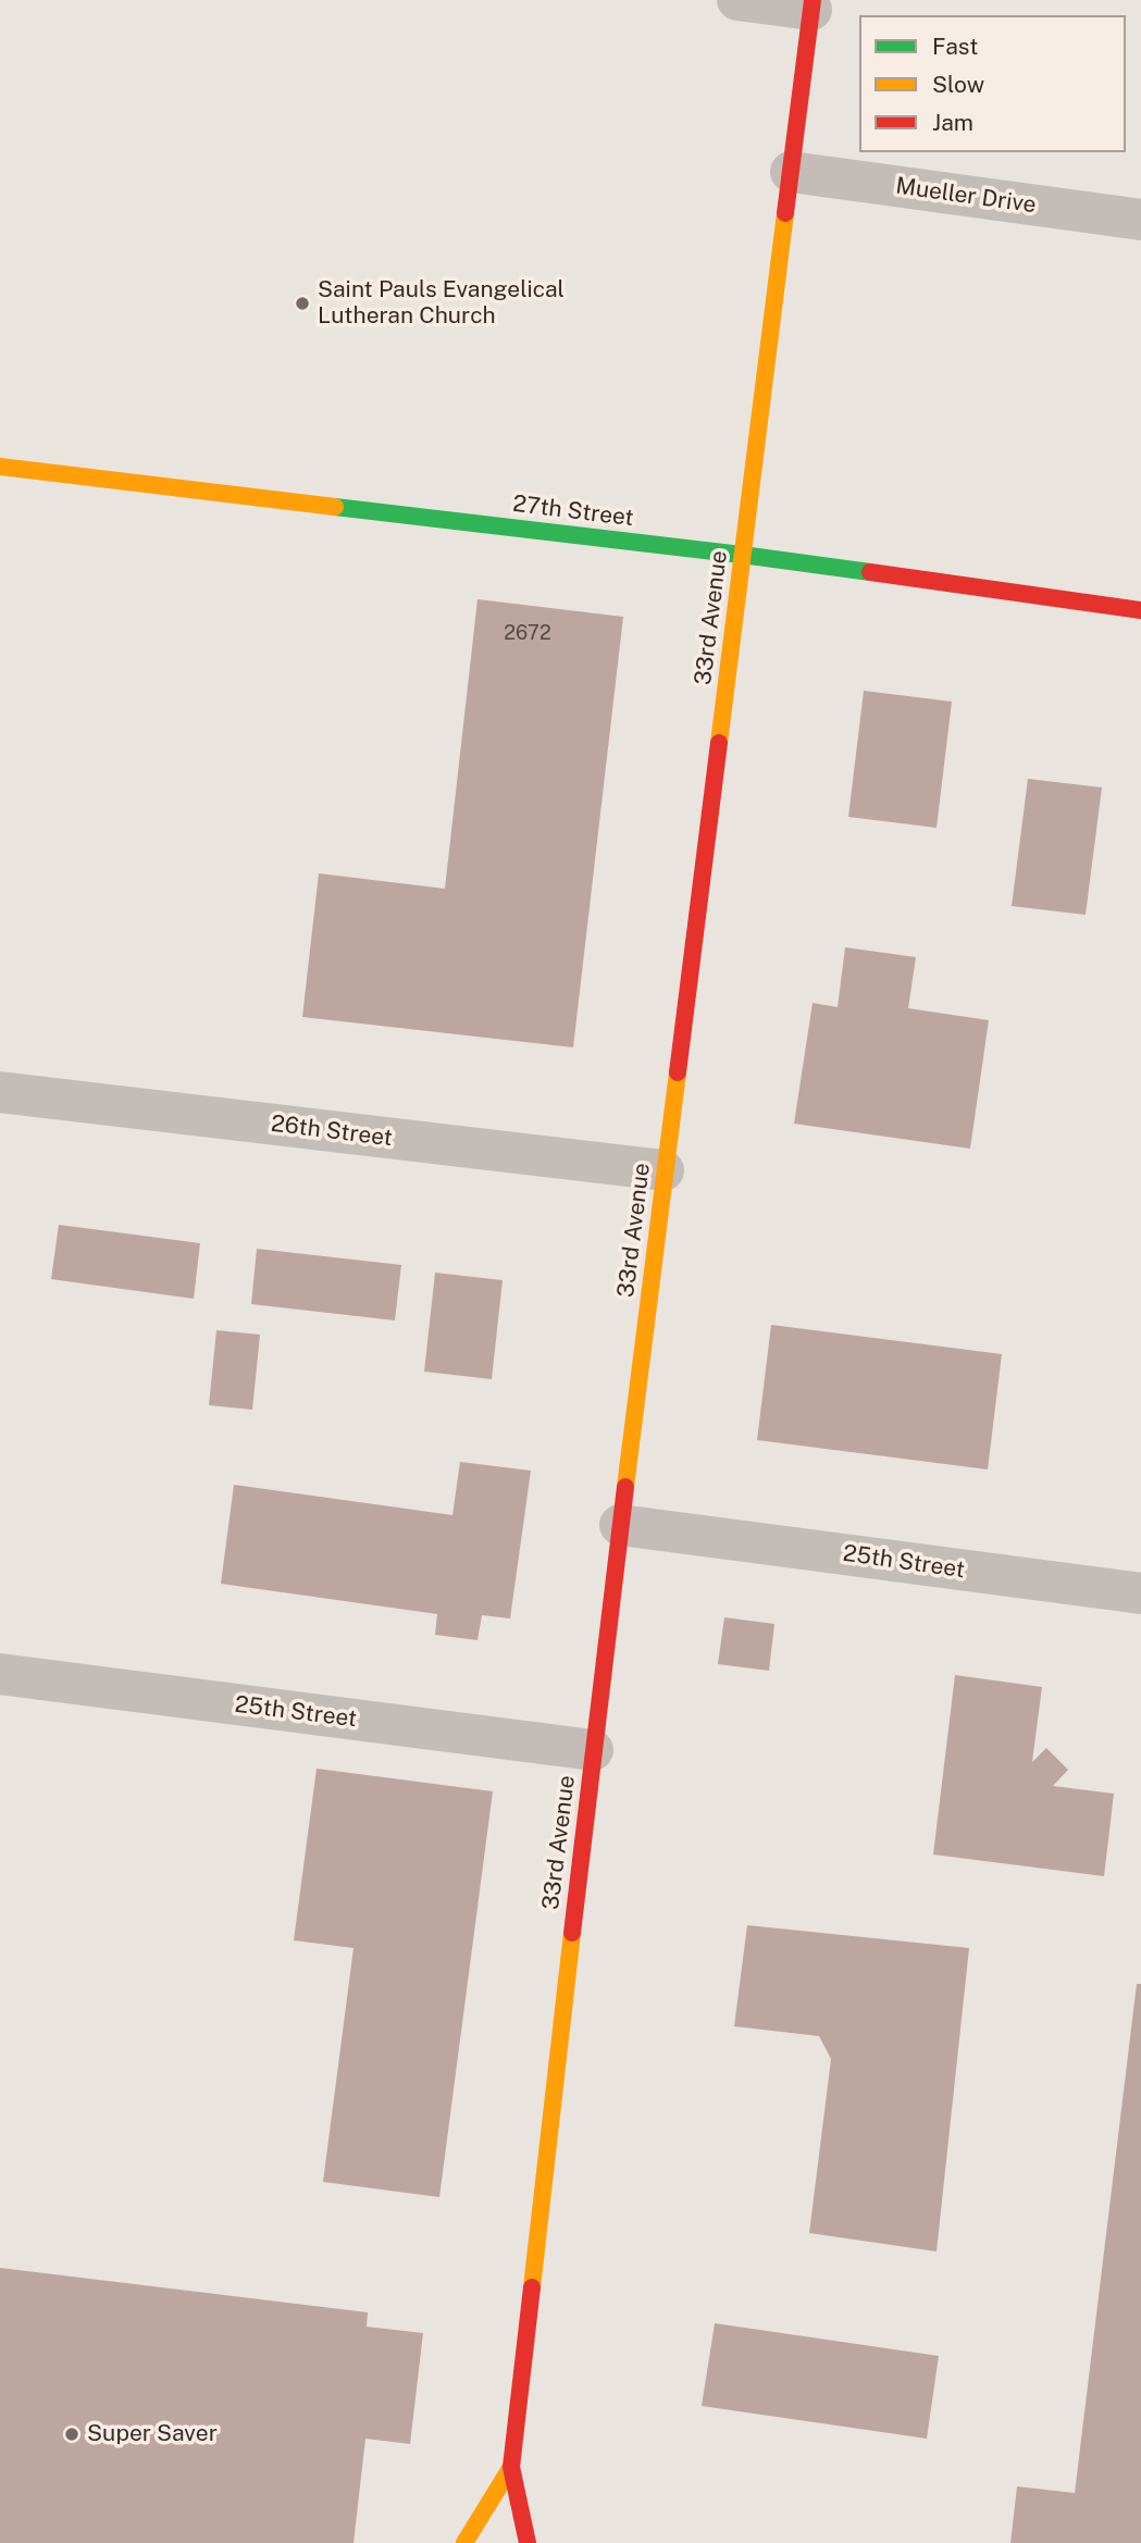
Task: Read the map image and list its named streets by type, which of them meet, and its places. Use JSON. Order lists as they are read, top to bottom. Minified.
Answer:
{"streets":{"main road":["27th Street","33rd Avenue"],"street":["Mueller Drive","26th Street","25th Street"]},"crossings":[["Mueller Drive","33rd Avenue"],["27th Street","33rd Avenue"],["33rd Avenue","26th Street"],["33rd Avenue","25th Street"]],"places":["Saint Pauls Evangelical Lutheran Church","Super Saver"],"house_numbers":["2672"],"legend":["Fast","Slow","Jam"]}
